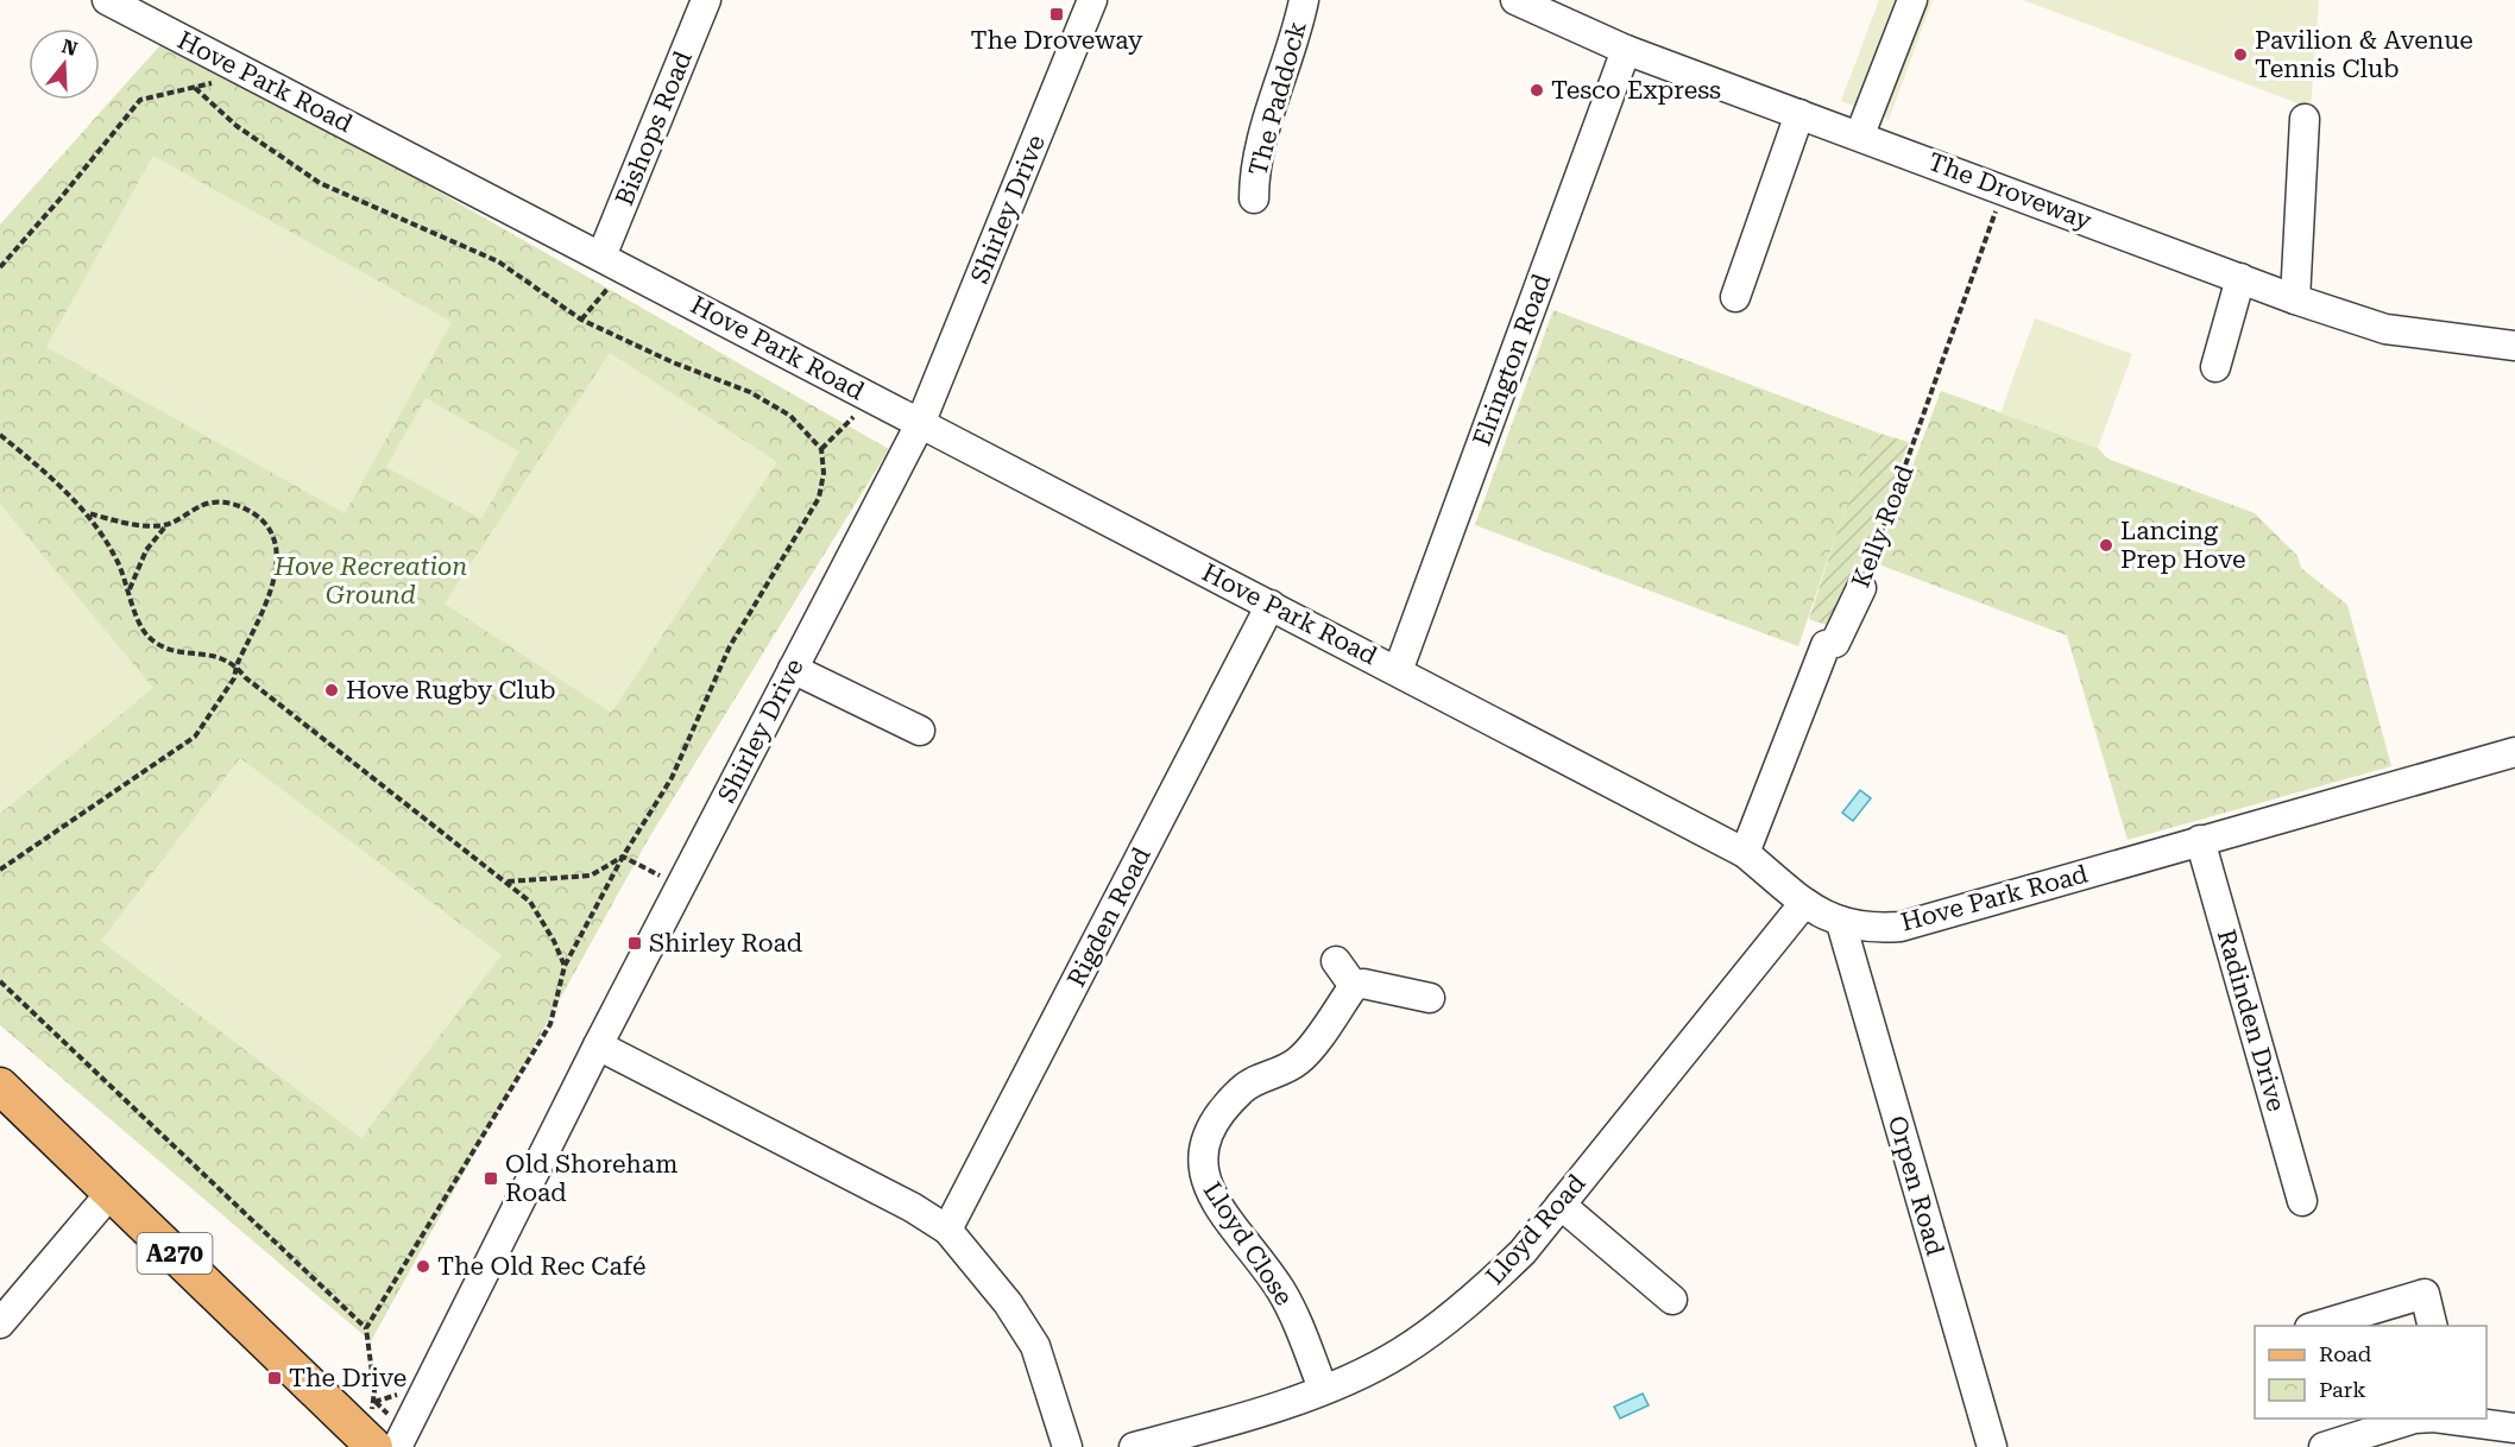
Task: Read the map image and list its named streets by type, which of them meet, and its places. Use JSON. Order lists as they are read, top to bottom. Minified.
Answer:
{"streets":{"main road":["A270"],"street":["Hove Park Road","The Paddock","Bishops Road","The Droveway","Shirley Drive","Elrington Road","Kelly Road","Rigden Road","Radinden Drive","Orpen Road","Lloyd Road","Lloyd Close"]},"crossings":[["Hove Park Road","Bishops Road"],["Hove Park Road","Shirley Drive"],["Hove Park Road","Elrington Road"],["Hove Park Road","Kelly Road"],["Hove Park Road","Rigden Road"],["Hove Park Road","Radinden Drive"],["Hove Park Road","Orpen Road"],["Hove Park Road","Lloyd Road"],["The Droveway","Elrington Road"],["The Droveway","Kelly Road"],["Lloyd Road","Lloyd Close"]],"parks":["Hove Recreation Ground"],"places":{"transit":["The Droveway","Shirley Road","Old Shoreham Road","The Drive"],"other":["Pavilion & Avenue Tennis Club","Tesco Express","Lancing Prep Hove","Hove Rugby Club","The Old Rec Café"]},"legend":["Road","Park"],"north":"top"}
